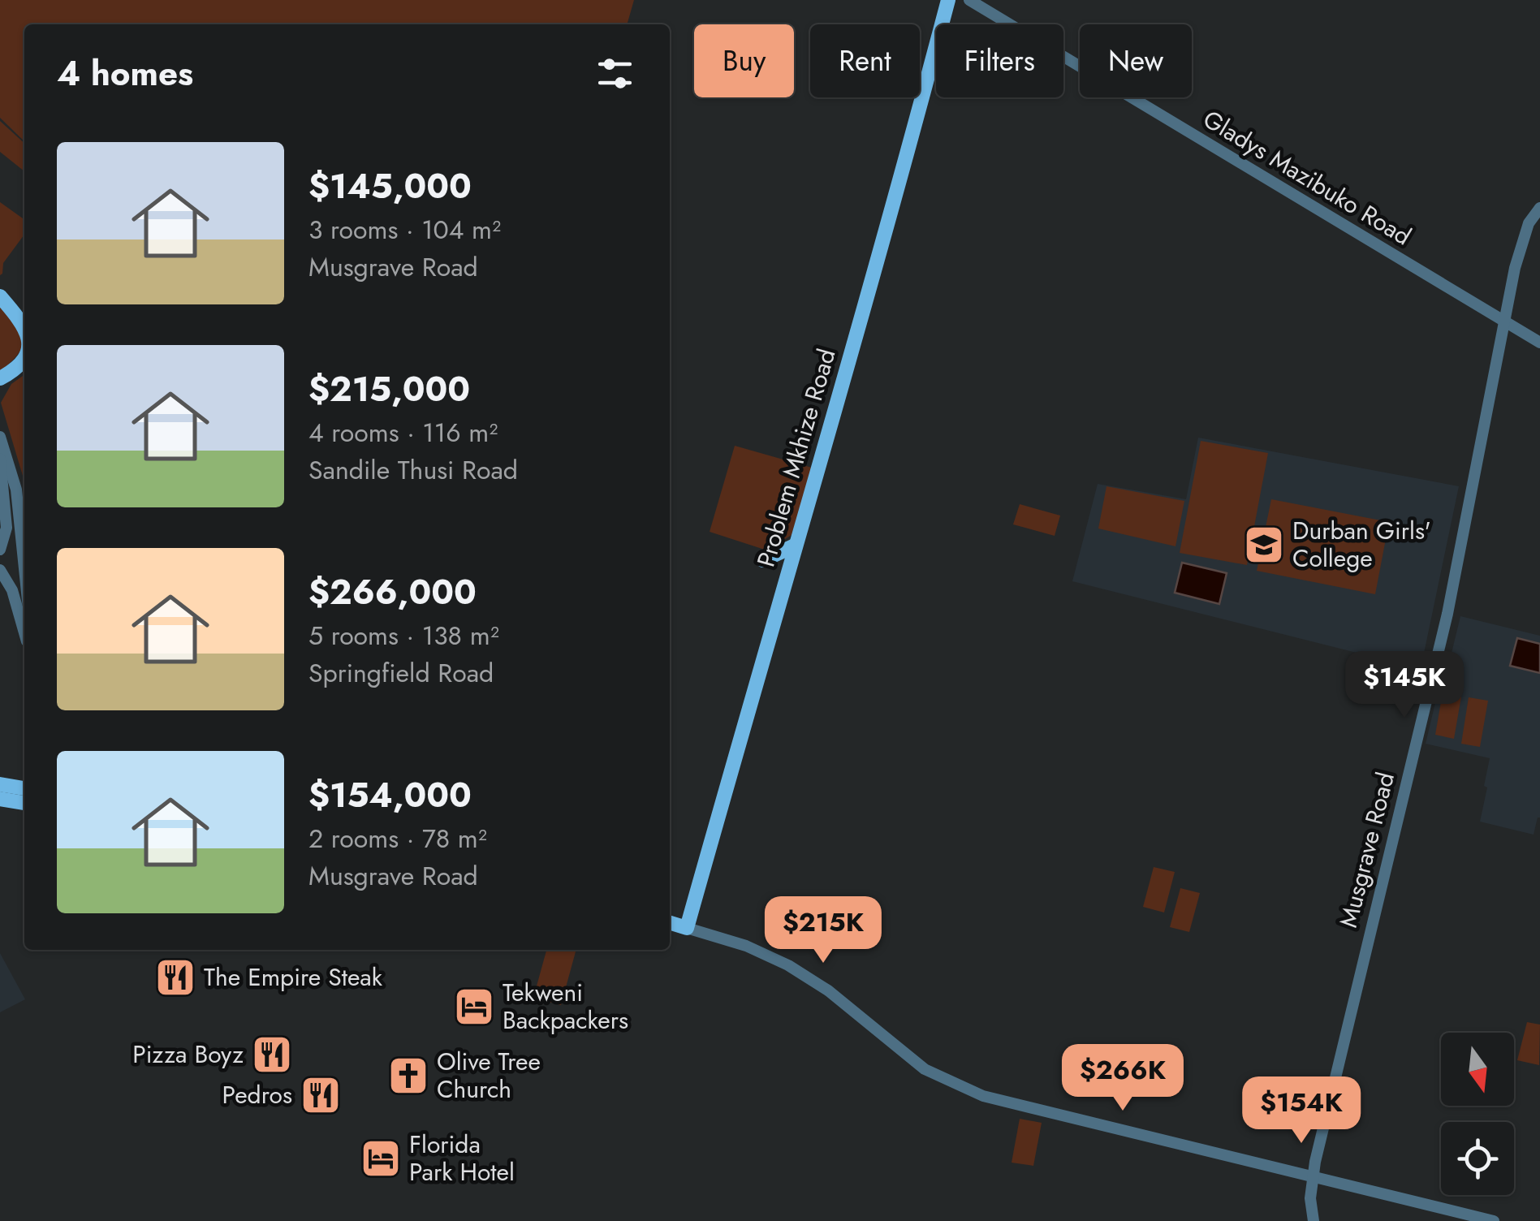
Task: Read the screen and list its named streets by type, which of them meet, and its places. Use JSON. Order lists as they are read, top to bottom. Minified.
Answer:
{"streets":{"main road":["Problem Mkhize Road"],"street":["Gladys Mazibuko Road","Musgrave Road"]},"crossings":[["Gladys Mazibuko Road","Musgrave Road"]],"places":{"school or university":["Durban Girls' College"],"restaurant":["The Empire Steak","Pizza Boyz","Pedros"],"hotel":["Tekweni Backpackers","Florida Park Hotel"],"church":["Olive Tree Church"]},"north":"bottom","page":{"chip":["Buy","Rent","Filters","New"],"heading":"4 homes","list":[{"name":"$145,000","note":"3 rooms · 104 m² · Musgrave Road"},{"name":"$215,000","note":"4 rooms · 116 m² · Sandile Thusi Road"},{"name":"$266,000","note":"5 rooms · 138 m² · Springfield Road"},{"name":"$154,000","note":"2 rooms · 78 m² · Musgrave Road"}],"price":["$145K","$215K","$266K","$154K"]}}
